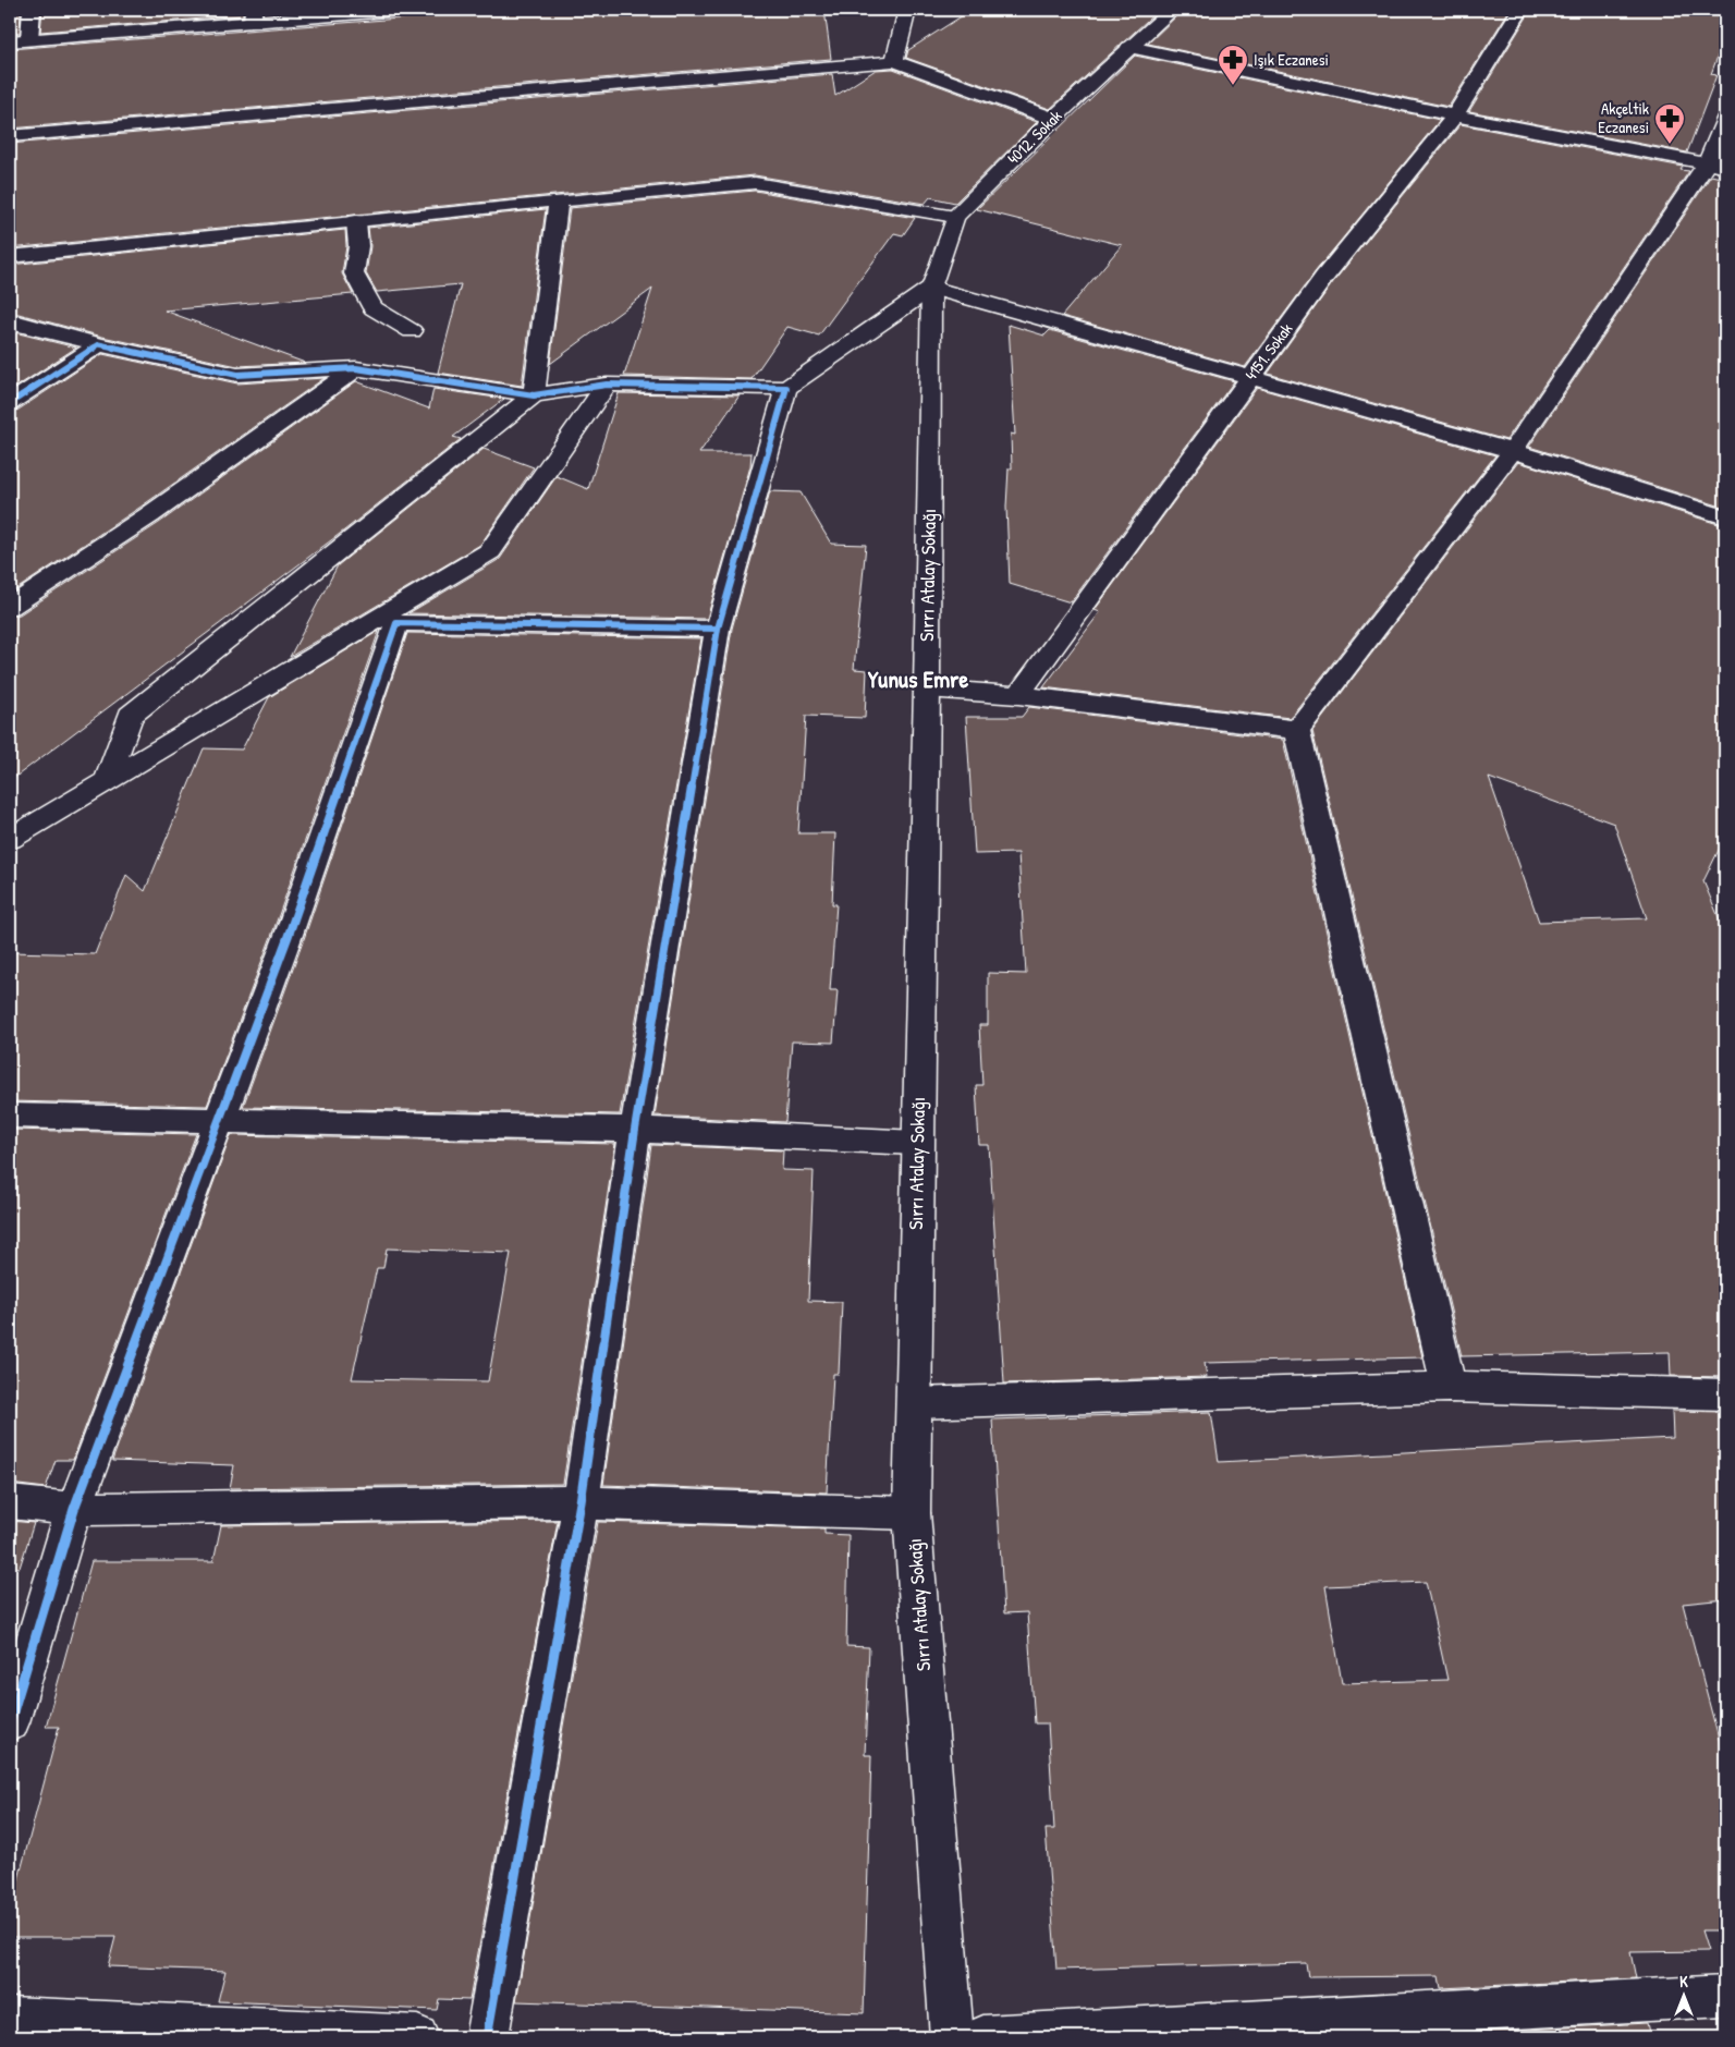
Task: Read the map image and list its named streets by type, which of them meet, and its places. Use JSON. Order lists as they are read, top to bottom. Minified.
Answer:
{"streets":{"street":["4012. Sokak","4151. Sokak","Sırrı Atalay Sokağı"]},"crossings":[["4012. Sokak","Sırrı Atalay Sokağı"]],"districts":["Yunus Emre"],"places":{"pharmacy":["Işık Eczanesi","Akçeltik Eczanesi"]},"north":"top"}
